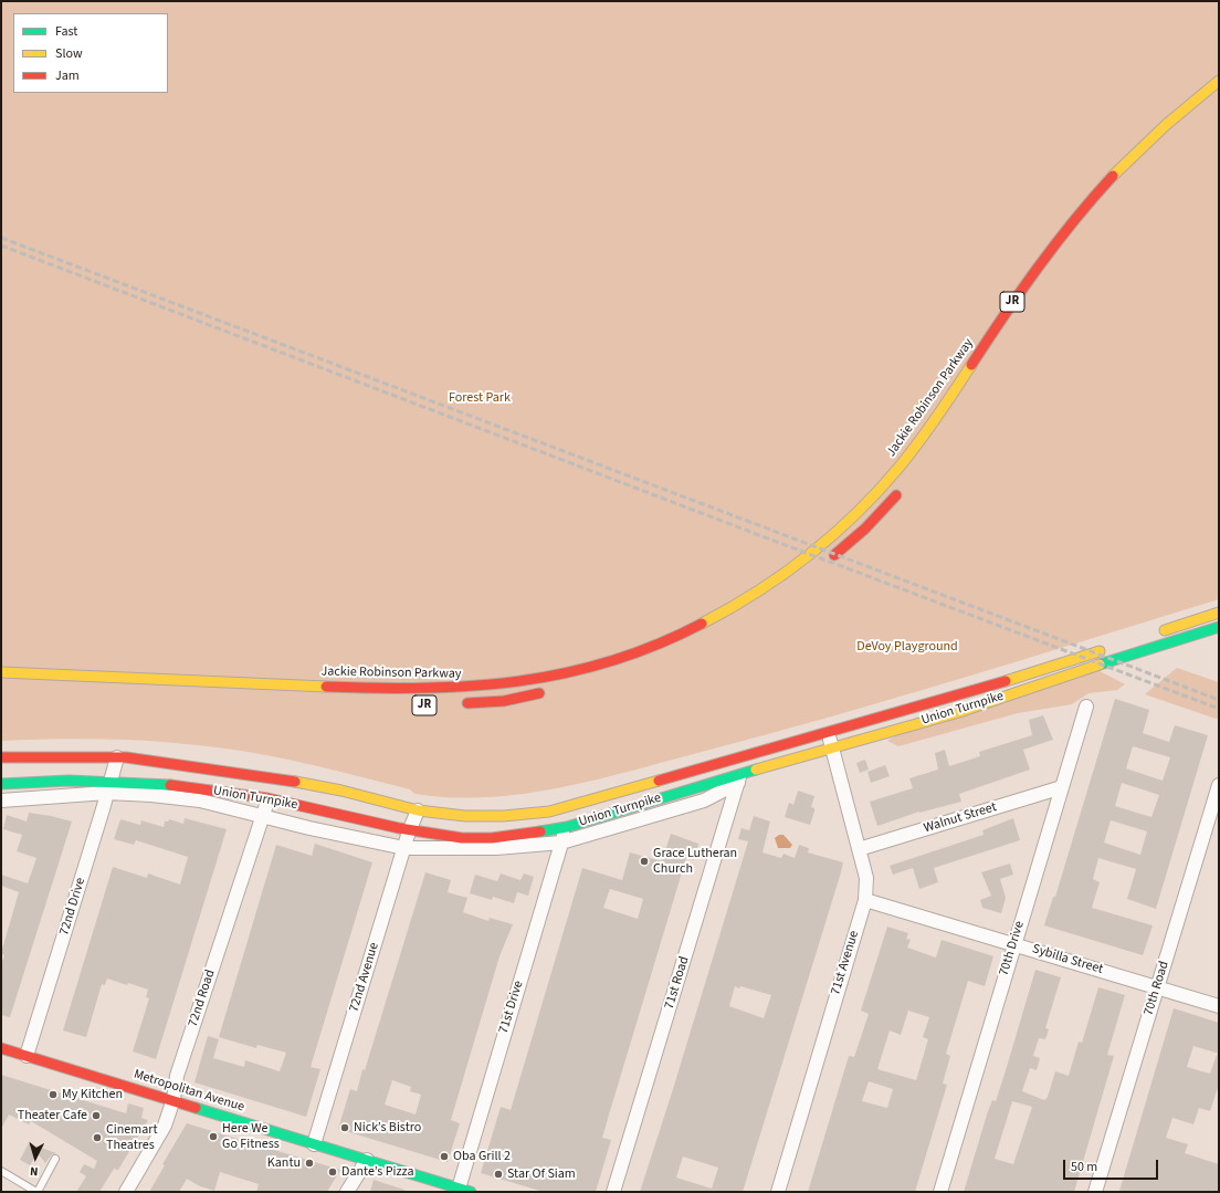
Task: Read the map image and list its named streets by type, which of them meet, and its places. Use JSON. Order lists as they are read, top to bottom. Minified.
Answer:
{"streets":{"main road":["JR","Jackie Robinson Parkway","Union Turnpike","Metropolitan Avenue"],"street":["Walnut Street","72nd Drive","70th Drive","Sybilla Street","71st Avenue","72nd Avenue","71st Road","70th Road","72nd Road","71st Drive"]},"crossings":[["Union Turnpike","72nd Drive"],["Union Turnpike","71st Avenue"],["Union Turnpike","72nd Avenue"],["Union Turnpike","71st Road"],["Union Turnpike","72nd Road"],["Union Turnpike","71st Drive"],["Walnut Street","70th Drive"],["Walnut Street","71st Avenue"],["72nd Drive","Metropolitan Avenue"],["70th Drive","Sybilla Street"],["Sybilla Street","71st Avenue"],["Sybilla Street","70th Road"],["72nd Avenue","Metropolitan Avenue"],["72nd Road","Metropolitan Avenue"],["71st Drive","Metropolitan Avenue"]],"parks":["Forest Park","DeVoy Playground"],"places":["Grace Lutheran Church","My Kitchen","Theater Cafe","Nick’s Bistro","Here We Go Fitness","Cinemart Theatres","Oba Grill 2","Kantu","Dante’s Pizza","Star Of Siam"],"legend":["Fast","Slow","Jam"],"scale_bar":"50 m","north":"bottom"}
